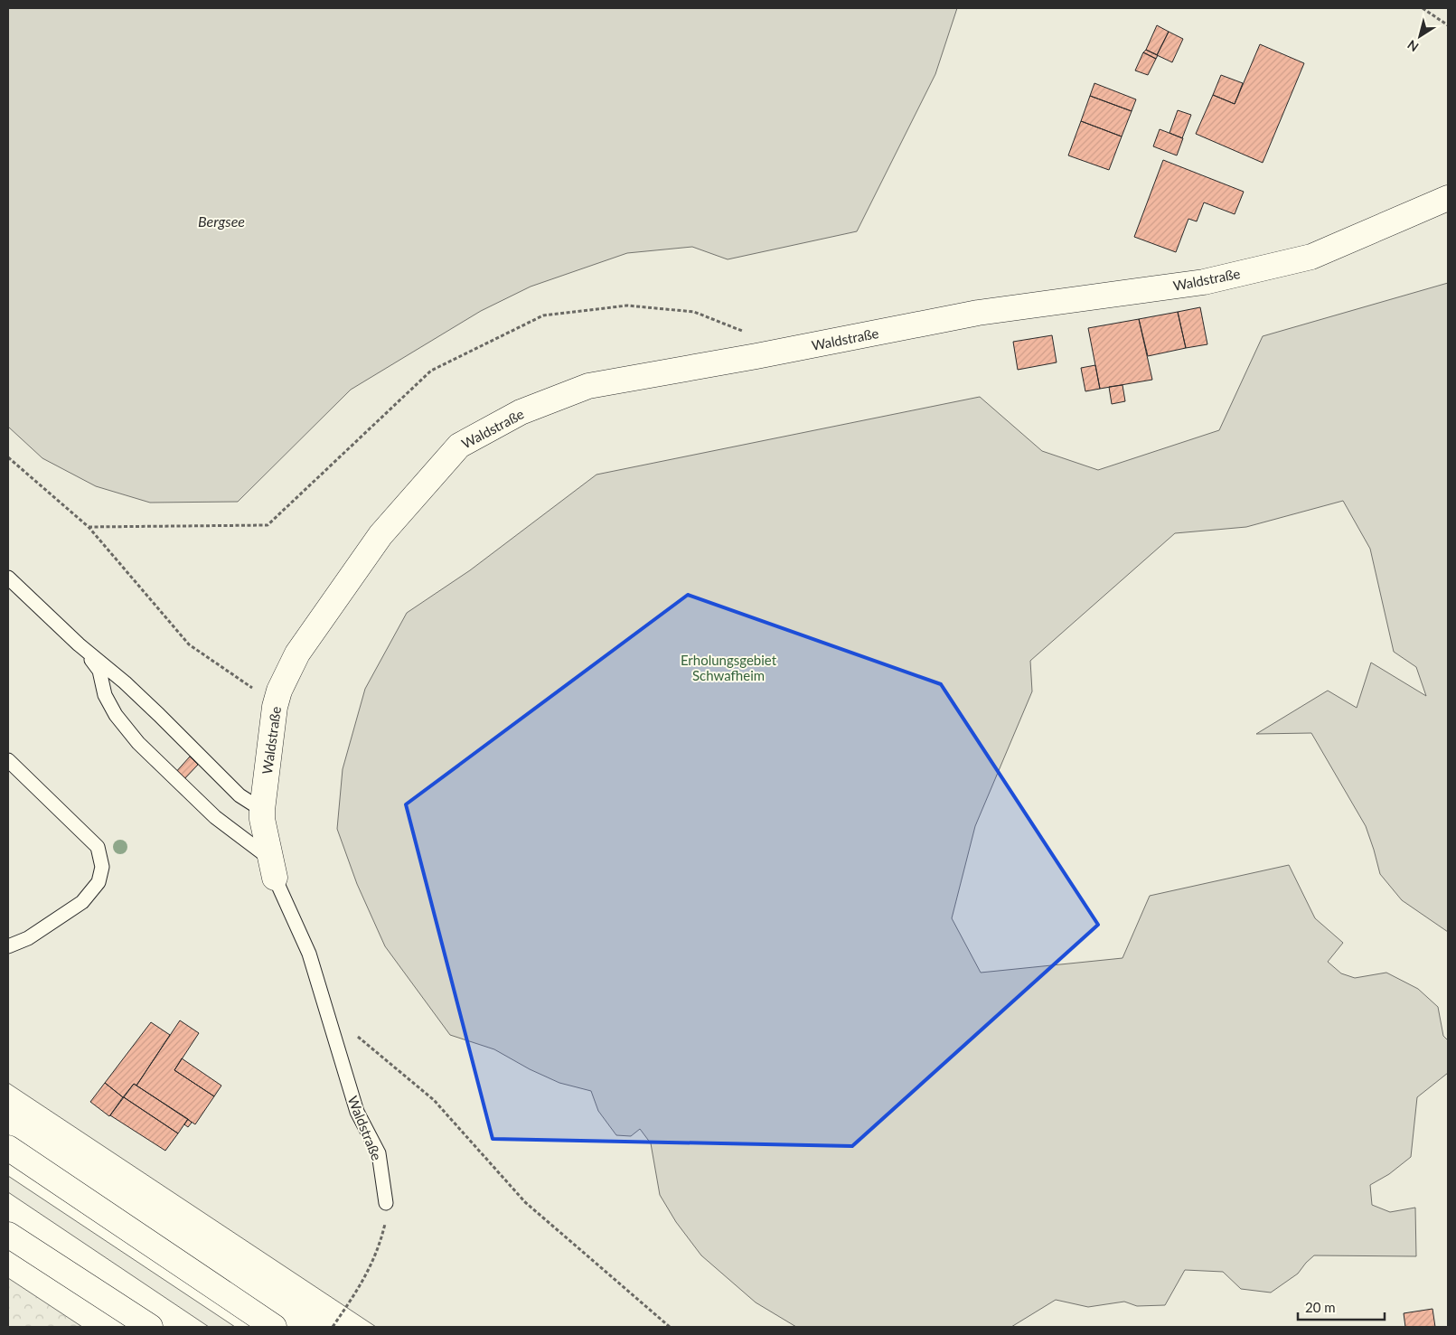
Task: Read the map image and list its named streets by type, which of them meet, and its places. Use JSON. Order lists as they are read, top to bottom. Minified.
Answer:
{"streets":{"main road":["Waldstraße"]},"water":["Bergsee"],"parks":["Erholungsgebiet Schwafheim"],"scale_bar":"20 m","north":"bottom left"}
